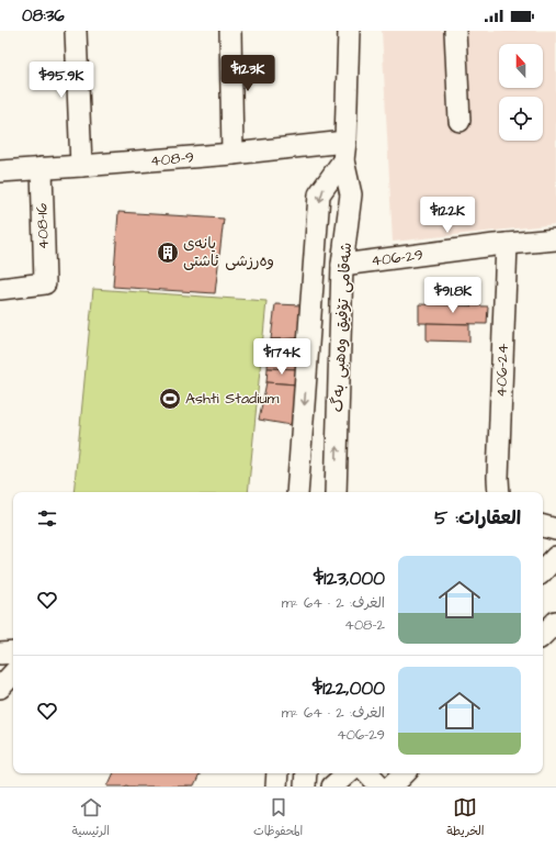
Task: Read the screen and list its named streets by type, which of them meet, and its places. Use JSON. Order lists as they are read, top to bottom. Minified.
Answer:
{"streets":{"street":["408-9","408-16","406-29","شەقامی تۆفیق وەهبی بەگ","406-24"]},"crossings":[["408-9","408-16"],["408-9","شەقامی تۆفیق وەهبی بەگ"],["406-29","شەقامی تۆفیق وەهبی بەگ"],["406-29","406-24"]],"places":{"building":["یانەی وەرزشی ئاشتی"],"sports":["Ashti Stadium"]},"north":"top","page":{"status":"08:36","price":["$123K","$95.9K","$122K","$91.8K","$174K"],"heading":"العقارات: 5","list":[{"name":"$123,000","note":"الغرف: 2 · 64 m² · 408-2"},{"name":"$122,000","note":"الغرف: 2 · 64 m² · 406-29"}],"tabs":["الخريطة","المحفوظات","الرئيسية"]}}
